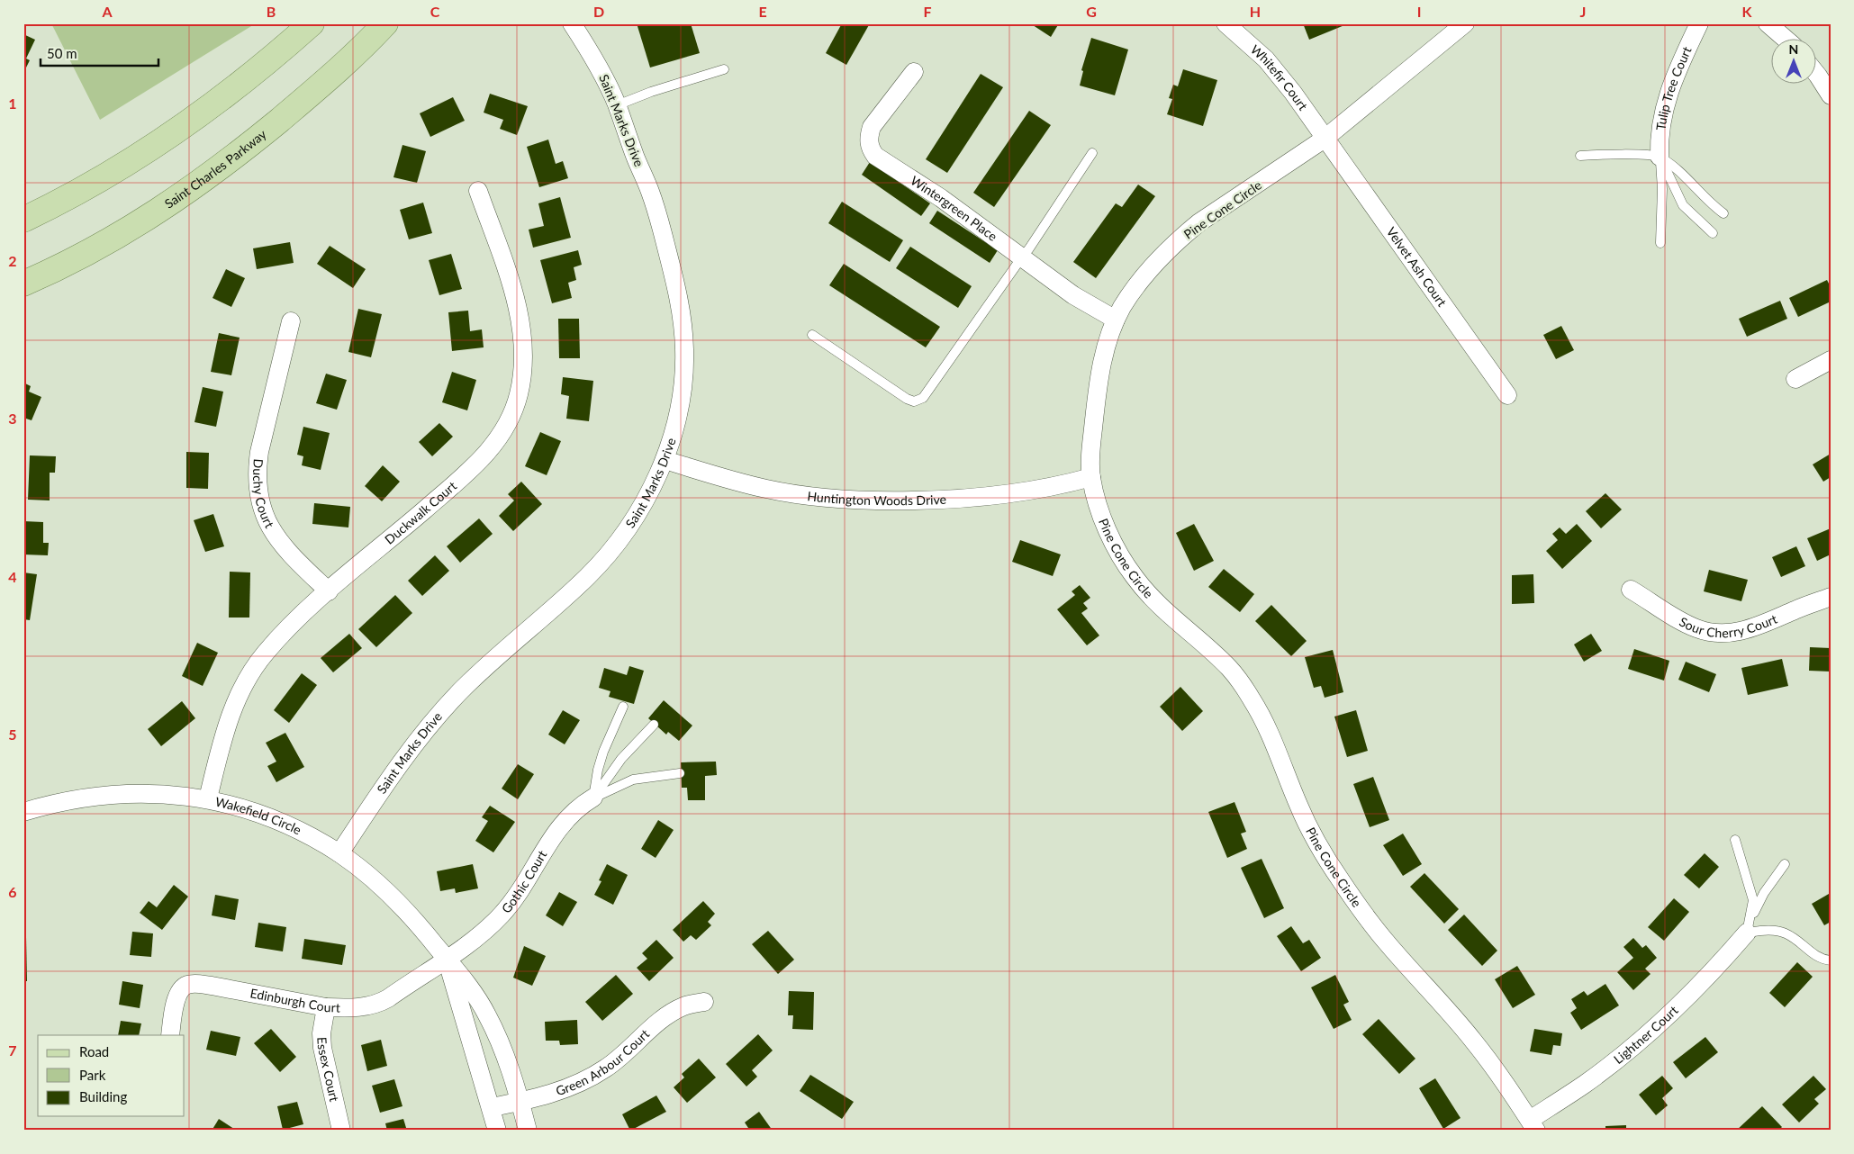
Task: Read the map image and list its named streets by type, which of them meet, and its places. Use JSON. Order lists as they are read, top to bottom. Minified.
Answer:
{"streets":{"main road":["Saint Charles Parkway"],"street":["Whitefir Court","Tulip Tree Court","Saint Marks Drive","Wintergreen Place","Pine Cone Circle","Velvet Ash Court","Duchy Court","Huntington Woods Drive","Duckwalk Court","Sour Cherry Court","Wakefield Circle","Gothic Court","Edinburgh Court","Lightner Court","Green Arbour Court","Essex Court"]},"crossings":[["Whitefir Court","Pine Cone Circle"],["Whitefir Court","Velvet Ash Court"],["Saint Marks Drive","Huntington Woods Drive"],["Saint Marks Drive","Wakefield Circle"],["Wintergreen Place","Pine Cone Circle"],["Pine Cone Circle","Velvet Ash Court"],["Pine Cone Circle","Huntington Woods Drive"],["Pine Cone Circle","Lightner Court"],["Duchy Court","Duckwalk Court"],["Duckwalk Court","Wakefield Circle"],["Wakefield Circle","Gothic Court"],["Wakefield Circle","Edinburgh Court"],["Wakefield Circle","Green Arbour Court"],["Gothic Court","Edinburgh Court"],["Edinburgh Court","Essex Court"]],"legend":["Road","Park","Building"],"scale_bar":"50 m","north":"top","grid":{"columns":["A","B","C","D","E","F","G","H","I","J","K"],"rows":["1","2","3","4","5","6","7"]}}
